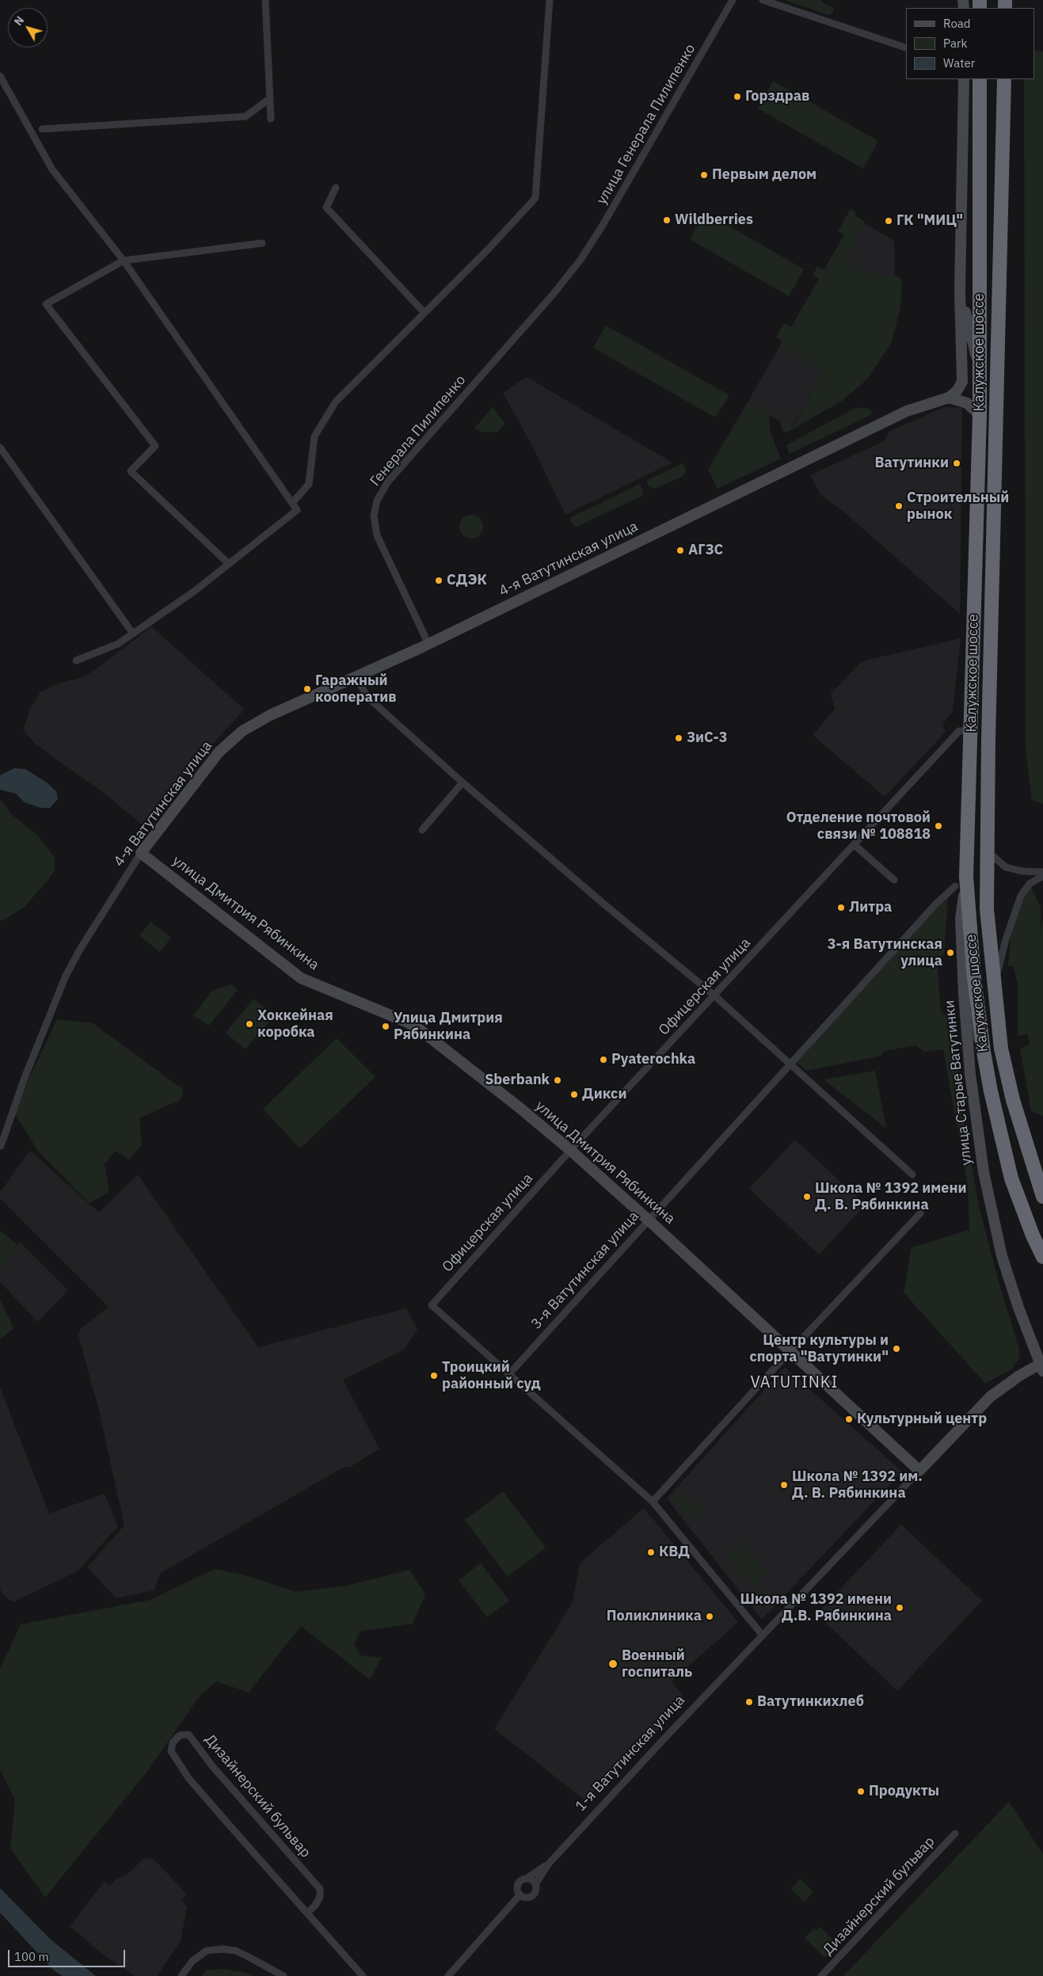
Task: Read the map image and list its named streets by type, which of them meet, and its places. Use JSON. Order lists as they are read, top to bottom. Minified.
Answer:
{"streets":{"highway":["Калужское шоссе"],"street":["улица Генерала Пилипенко","Генерала Пилипенко","4-я Ватутинская улица","улица Дмитрия Рябинкина","Офицерская улица","улица Старые Ватутинки","3-я Ватутинская улица","1-я Ватутинская улица","Дизайнерский бульвар"]},"crossings":[["улица Генерала Пилипенко","Генерала Пилипенко"],["Калужское шоссе","Офицерская улица"],["Калужское шоссе","улица Старые Ватутинки"],["Генерала Пилипенко","4-я Ватутинская улица"],["4-я Ватутинская улица","улица Дмитрия Рябинкина"],["улица Дмитрия Рябинкина","Офицерская улица"],["улица Дмитрия Рябинкина","3-я Ватутинская улица"],["улица Дмитрия Рябинкина","1-я Ватутинская улица"],["Офицерская улица","3-я Ватутинская улица"],["улица Старые Ватутинки","1-я Ватутинская улица"]],"districts":["VATUTINKI"],"places":["Горздрав","Первым делом","Wildberries","ГК \"МИЦ\"","Ватутинки","Строительный рынок","АГЗС","СДЭК","Гаражный кооператив","ЗиС-3","Отделение почтовой связи № 108818","Литра","3-я Ватутинская улица","Хоккейная коробка","Улица Дмитрия Рябинкина","Pyaterochka","Sberbank","Дикси","Школа № 1392 имени Д. В. Рябинкина","Центр культуры и спорта \"Ватутинки\"","Троицкий районный суд","Культурный центр","Школа № 1392 им. Д. В. Рябинкина","КВД","Школа № 1392 имени Д.В. Рябинкина","Поликлиника","Военный госпиталь","Ватутинкихлеб","Продукты"],"legend":["Road","Park","Water"],"scale_bar":"100 m","north":"top left"}
